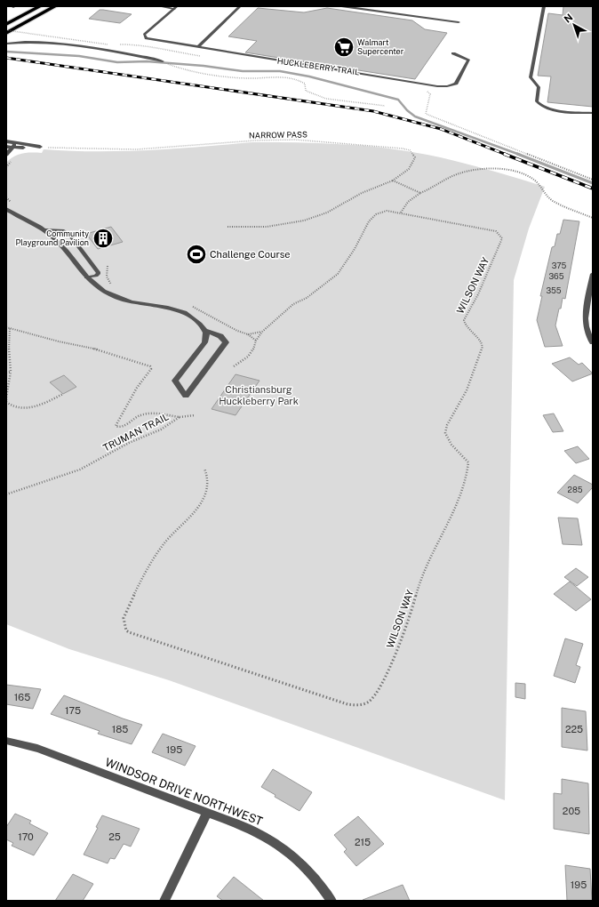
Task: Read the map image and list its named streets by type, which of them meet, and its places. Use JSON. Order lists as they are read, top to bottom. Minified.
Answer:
{"streets":{"street":["WINDSOR DRIVE NORTHWEST"],"path":["NARROW PASS","WILSON WAY","TRUMAN TRAIL"]},"parks":["Christiansburg Huckleberry Park"],"places":{"supermarket":["Walmart Supercenter"],"building":["Community Playground Pavilion"],"sports":["Challenge Course"]},"house_numbers":["375","365","355","285","165","175","185","225","195","205","170","25","215","195"],"north":"top left"}
